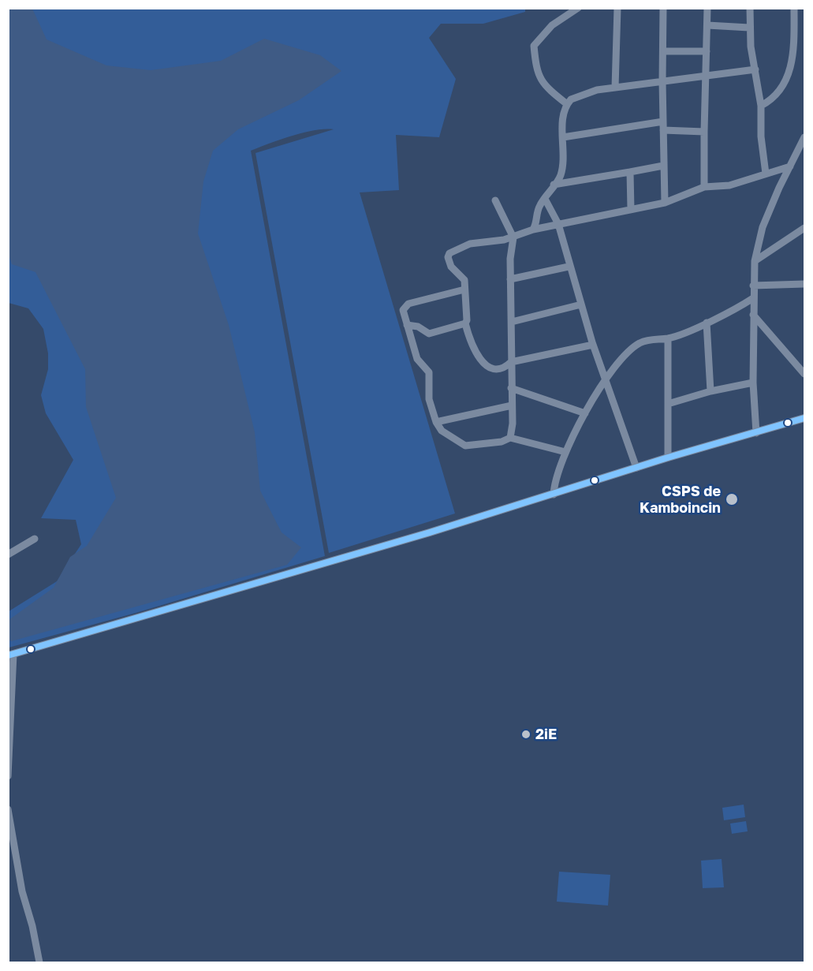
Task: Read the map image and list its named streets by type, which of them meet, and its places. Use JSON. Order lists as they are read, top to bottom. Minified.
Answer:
{"places":["CSPS de Kamboincin","2iE"]}
